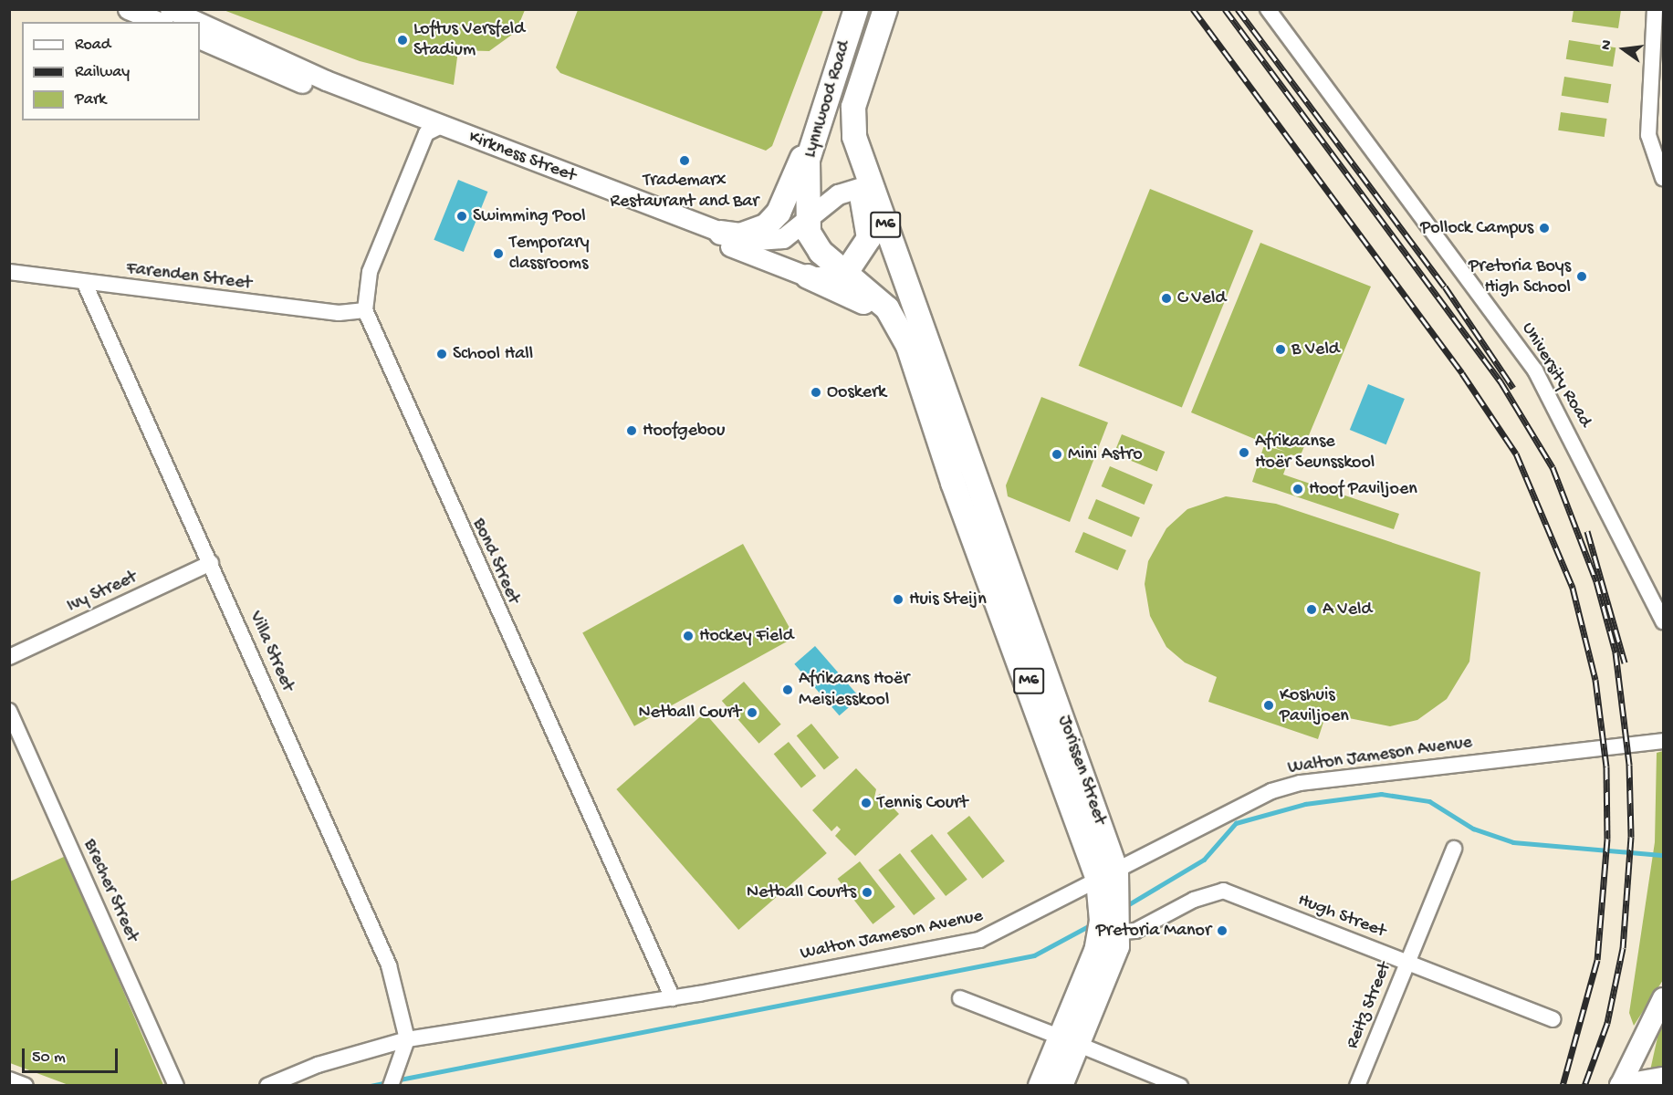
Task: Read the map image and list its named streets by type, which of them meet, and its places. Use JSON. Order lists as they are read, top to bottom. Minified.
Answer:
{"streets":{"main road":["Lynnwood Road","M6","Jorissen Street"],"street":["Kirkness Street","Farenden Street","University Road","Bond Street","Ivy Street","Villa Street","Walton Jameson Avenue","Brecher Street","Hugh Street","Reitz Street"]},"crossings":[["Lynnwood Road","Kirkness Street"],["Lynnwood Road","Jorissen Street"],["Kirkness Street","Bond Street"],["Farenden Street","Bond Street"],["Farenden Street","Villa Street"],["Bond Street","Walton Jameson Avenue"],["Ivy Street","Villa Street"],["Villa Street","Walton Jameson Avenue"],["Walton Jameson Avenue","Jorissen Street"],["Jorissen Street","Hugh Street"],["Hugh Street","Reitz Street"]],"places":["Loftus Versfeld Stadium","Trademarx Restaurant and Bar","Swimming Pool","Pollock Campus","Temporary classrooms","Pretoria Boys High School","C Veld","B Veld","School Hall","Ooskerk","Hoofgebou","Afrikaanse Hoër Seunsskool","Mini Astro","Hoof Paviljoen","Huis Steijn","A Veld","Hockey Field","Afrikaans Hoër Meisiesskool","Koshuis Paviljoen","Netball Court","Tennis Court","Netball Courts","Pretoria Manor"],"legend":["Road","Railway","Park"],"scale_bar":"50 m","north":"left"}
